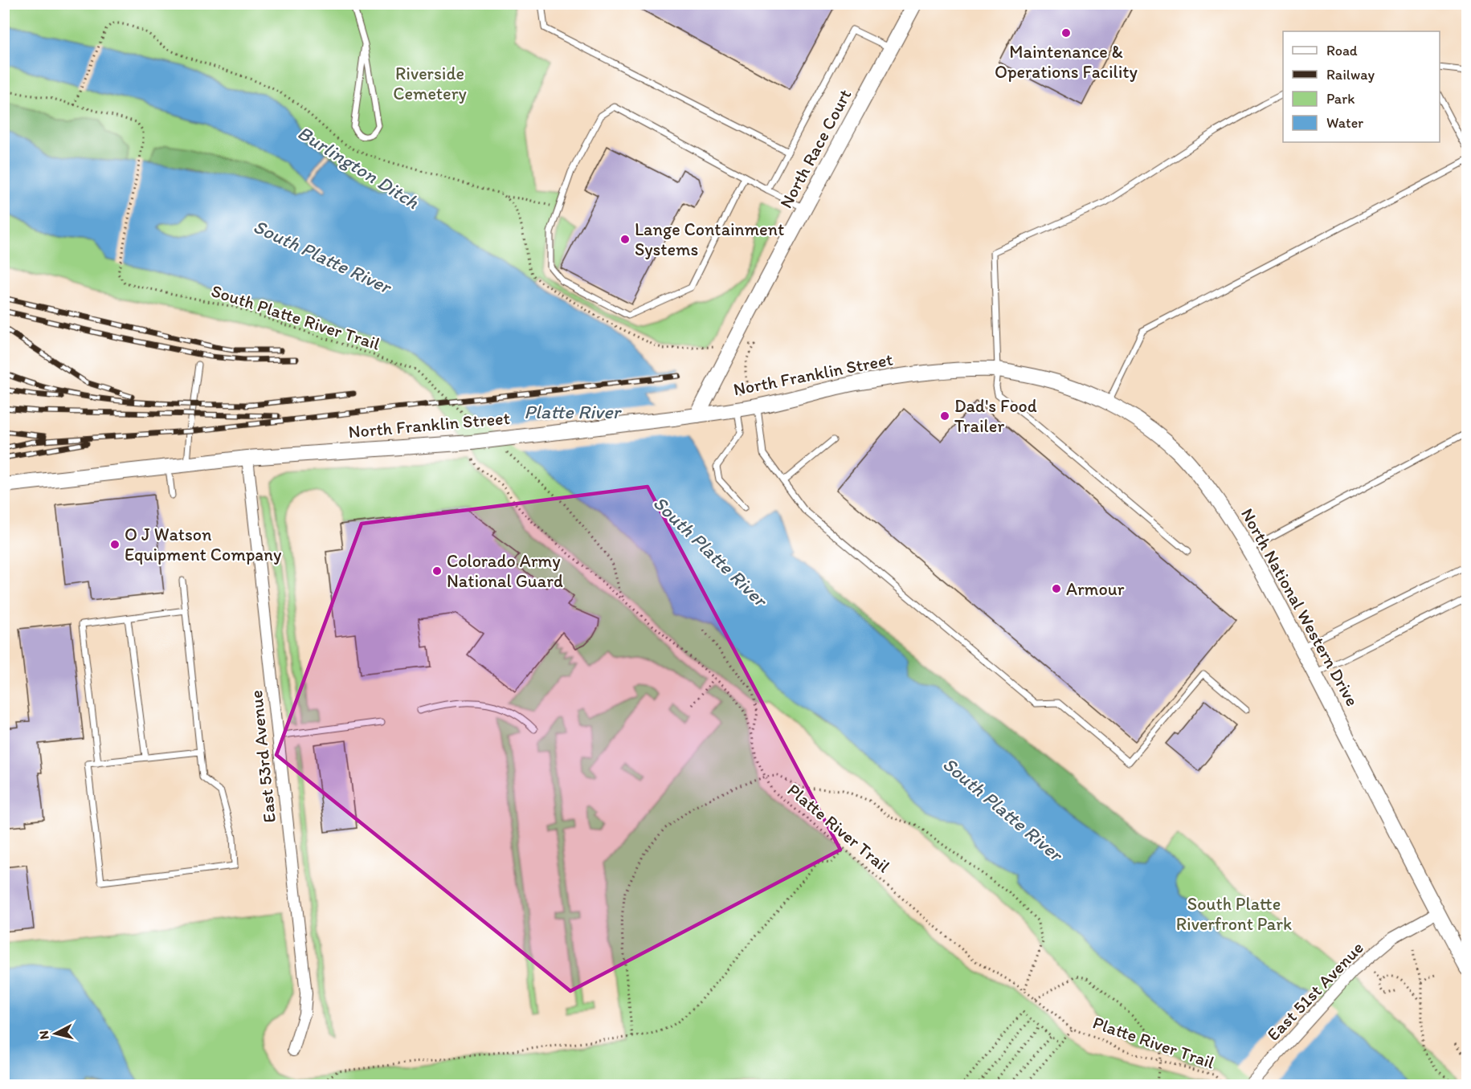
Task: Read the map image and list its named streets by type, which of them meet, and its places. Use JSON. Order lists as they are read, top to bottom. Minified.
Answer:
{"streets":{"street":["North Race Court","North Franklin Street","North National Western Drive","East 53rd Avenue","East 51st Avenue"],"path":["South Platte River Trail","Platte River Trail"]},"crossings":[["North Race Court","North Franklin Street"],["North Franklin Street","North National Western Drive"],["North Franklin Street","East 53rd Avenue"],["North National Western Drive","East 51st Avenue"]],"water":["Burlington Ditch","South Platte River","Platte River"],"parks":["Riverside Cemetery","South Platte Riverfront Park"],"places":["Maintenance & Operations Facility","Lange Containment Systems","Dad's Food Trailer","O J Watson Equipment Company","Colorado Army National Guard","Armour"],"legend":["Road","Railway","Park","Water"],"north":"left"}
